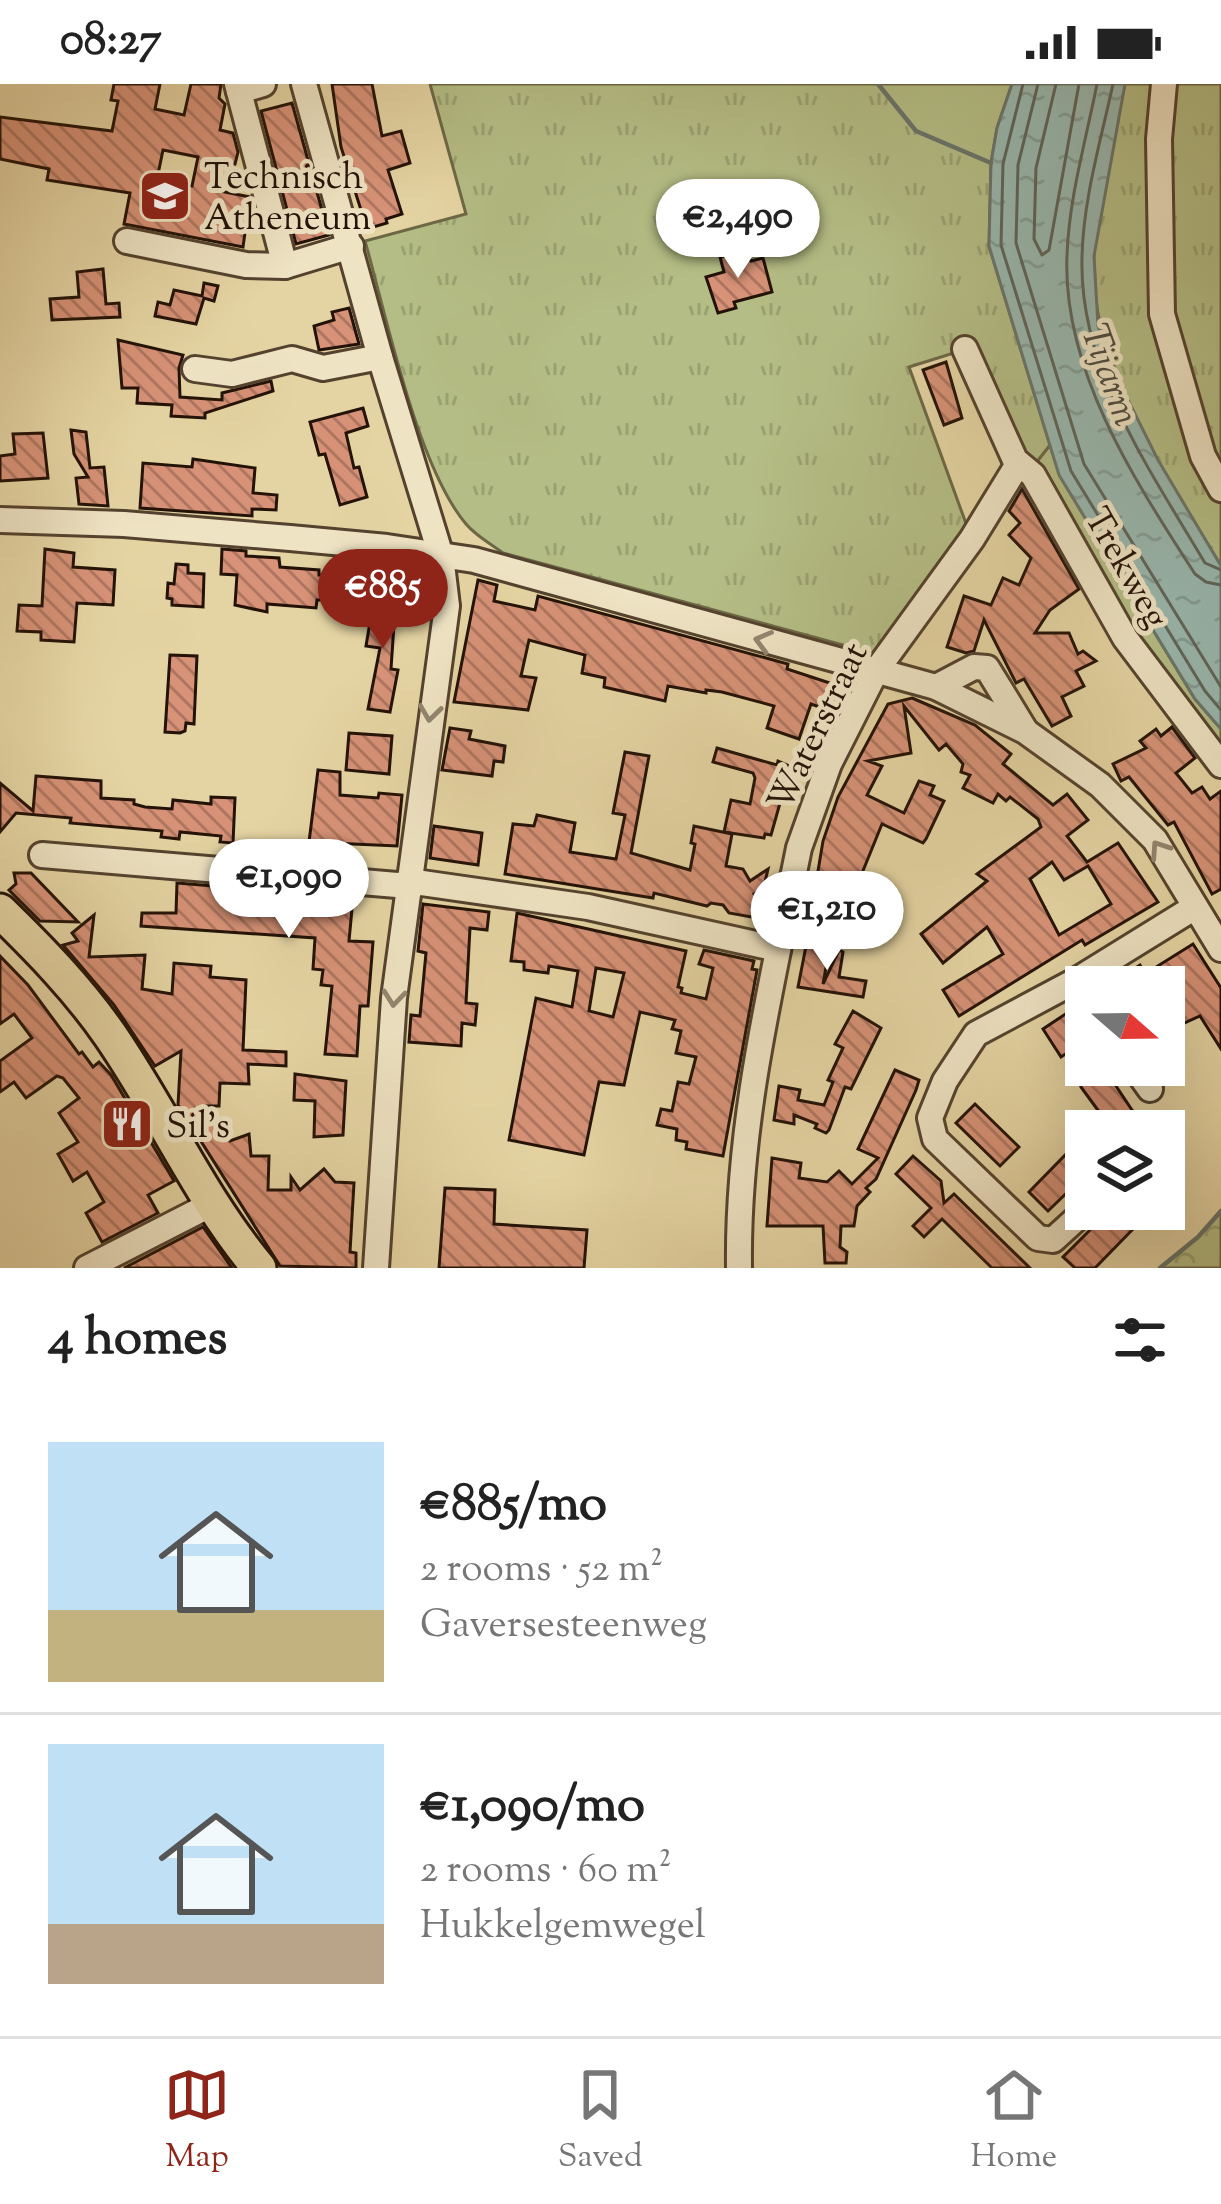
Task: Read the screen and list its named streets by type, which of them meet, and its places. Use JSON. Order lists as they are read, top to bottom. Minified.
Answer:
{"streets":{"street":["Trekweg","Waterstraat"]},"crossings":[["Trekweg","Waterstraat"]],"water":["Tijarm"],"places":{"school or university":["Technisch Atheneum"],"restaurant":["Sil's"]},"north":"right","page":{"status":"08:27","price":["€2,490","€885","€1,090","€1,210"],"heading":"4 homes","list":[{"name":"€885/mo","note":"2 rooms · 52 m² · Gaversesteenweg"},{"name":"€1,090/mo","note":"2 rooms · 60 m² · Hukkelgemwegel"}],"tabs":["Map","Saved","Home"]}}
